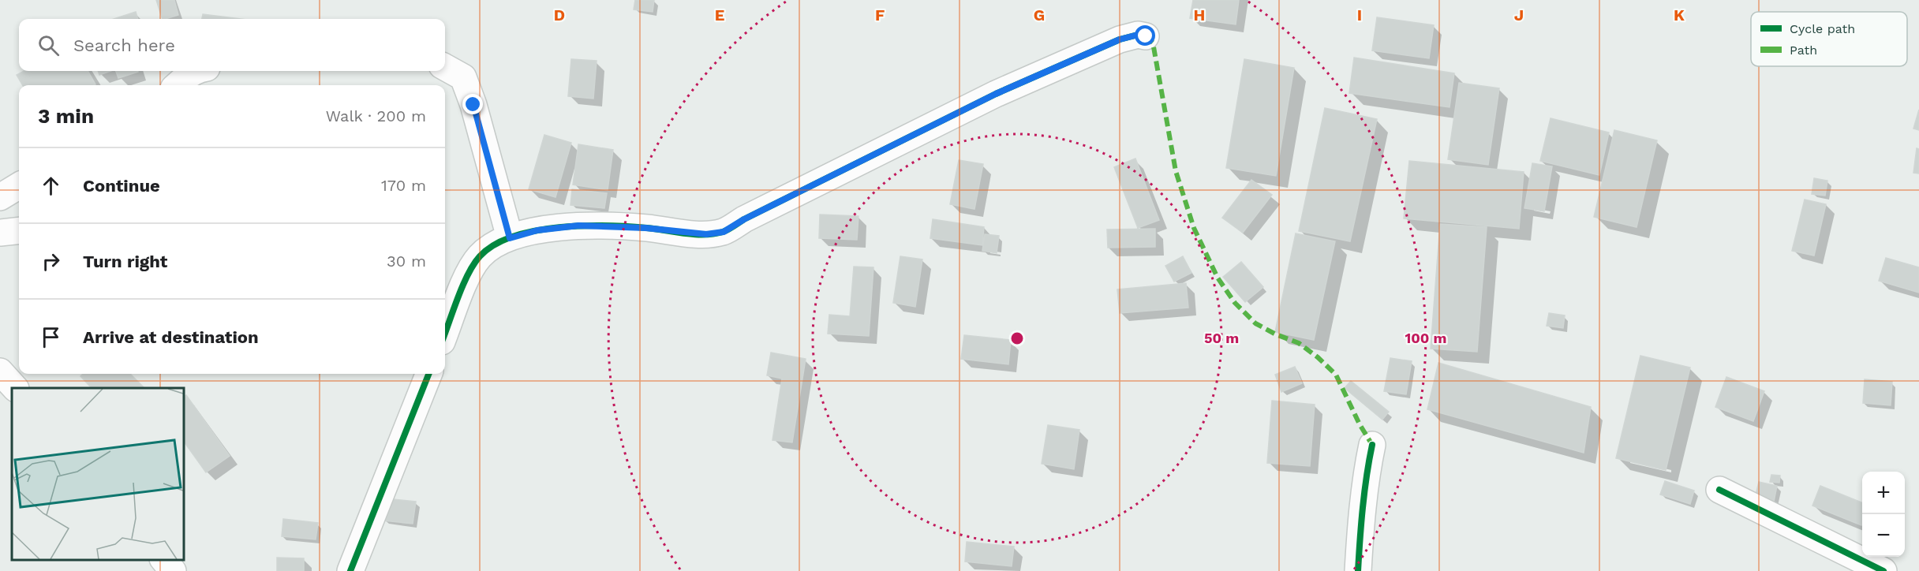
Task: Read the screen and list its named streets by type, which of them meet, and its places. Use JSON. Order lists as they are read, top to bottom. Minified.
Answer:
{"legend":["Cycle path","Path"],"page":{"search":"Search here","heading":["3 min","Walk · 200 m"],"list":[["Continue","170 m"],["Turn right","30 m"],"Arrive at destination"],"map_buttons":["+","−"]},"grid":{"columns":["D","E","F","G","H","I","J","K"]},"rings":["50 m","100 m"]}
